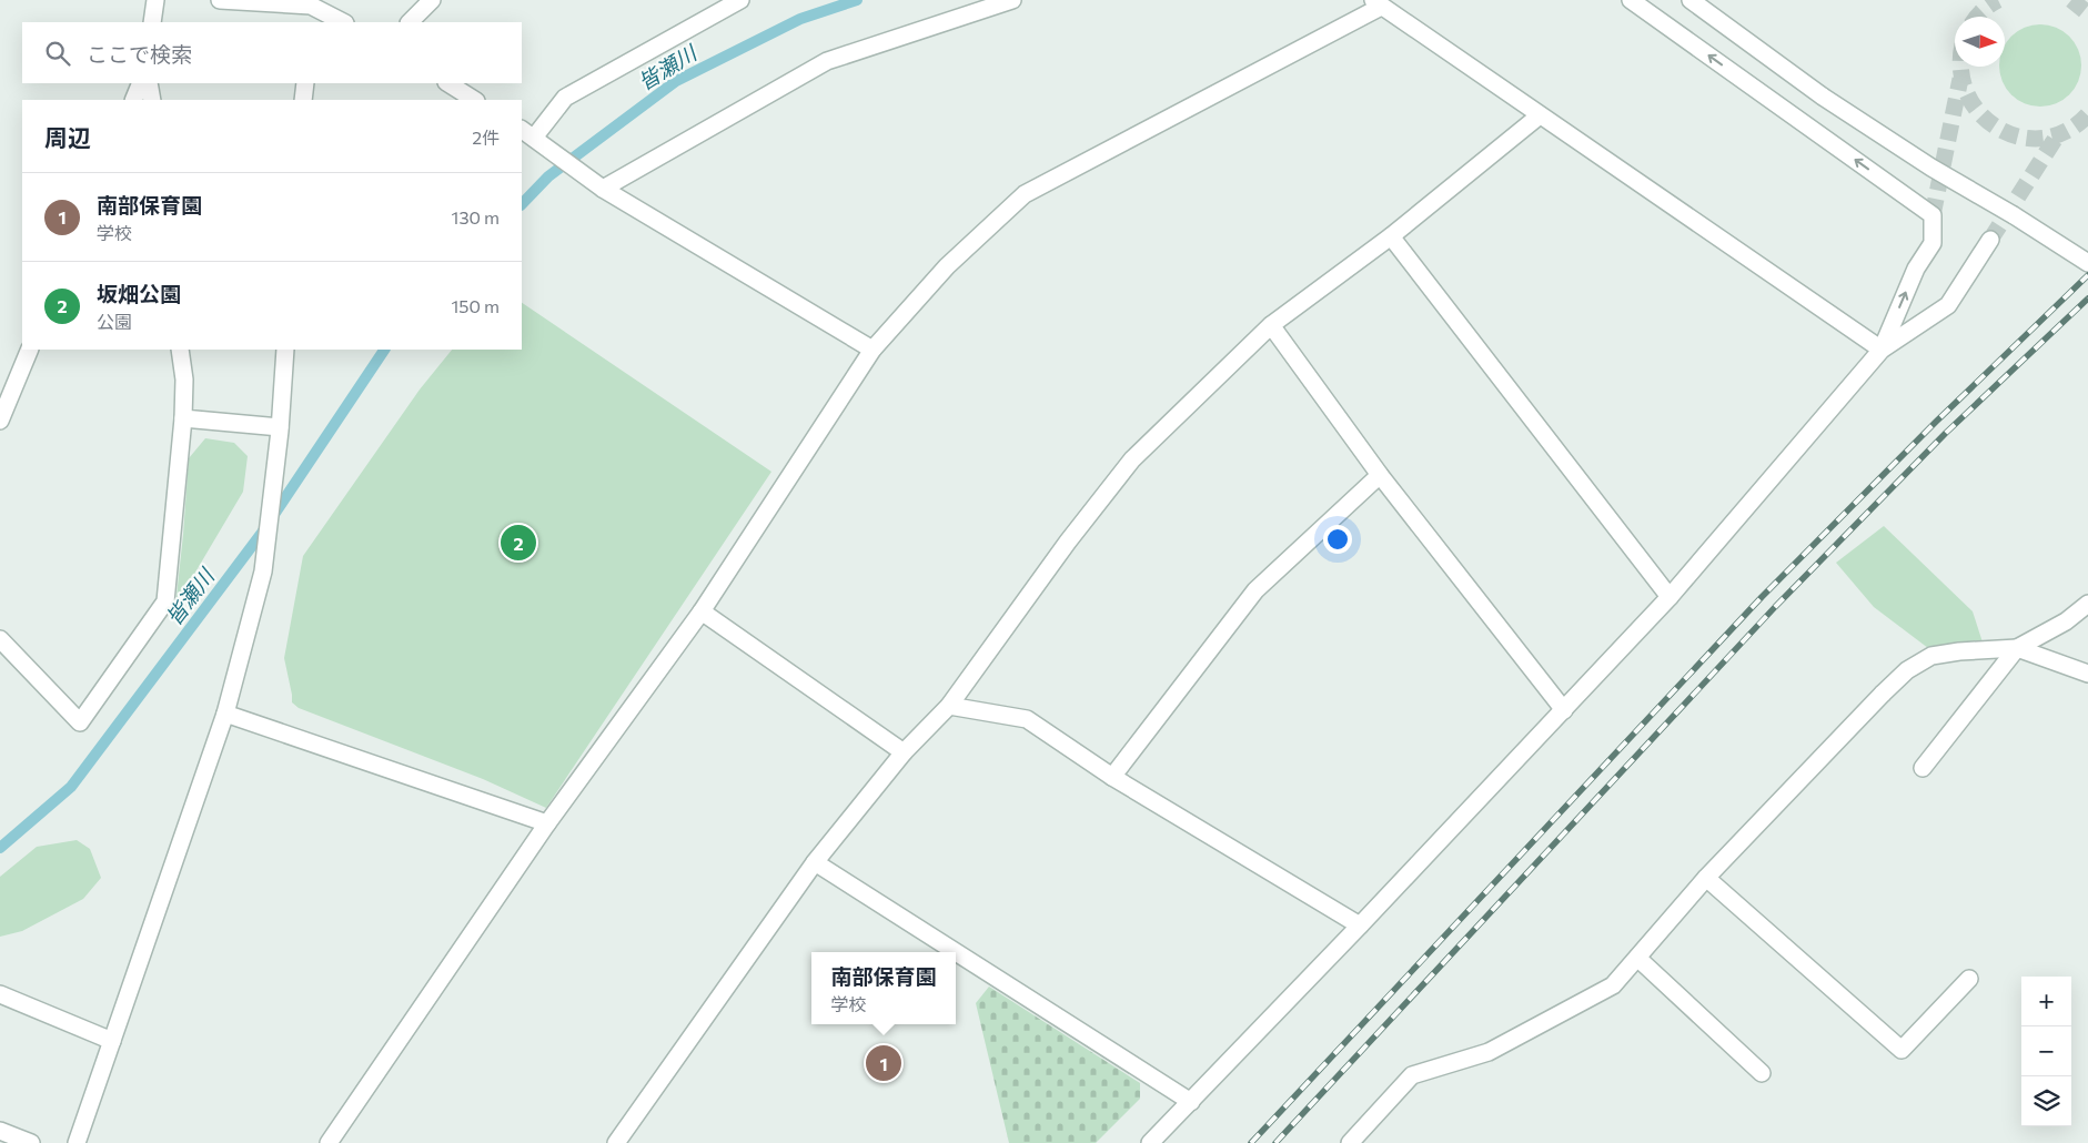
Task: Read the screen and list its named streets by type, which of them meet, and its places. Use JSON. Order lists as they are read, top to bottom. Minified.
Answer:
{"water":["皆瀬川"],"north":"right","page":{"search":"ここで検索","heading":["周辺","2件"],"list":[{"mark":"1","name":"南部保育園","note":"学校","value":"130 m"},{"mark":"2","name":"坂畑公園","note":"公園","value":"150 m"}],"pins":["2","1"],"popup":["南部保育園","学校"],"map_buttons":["+","−"]}}
